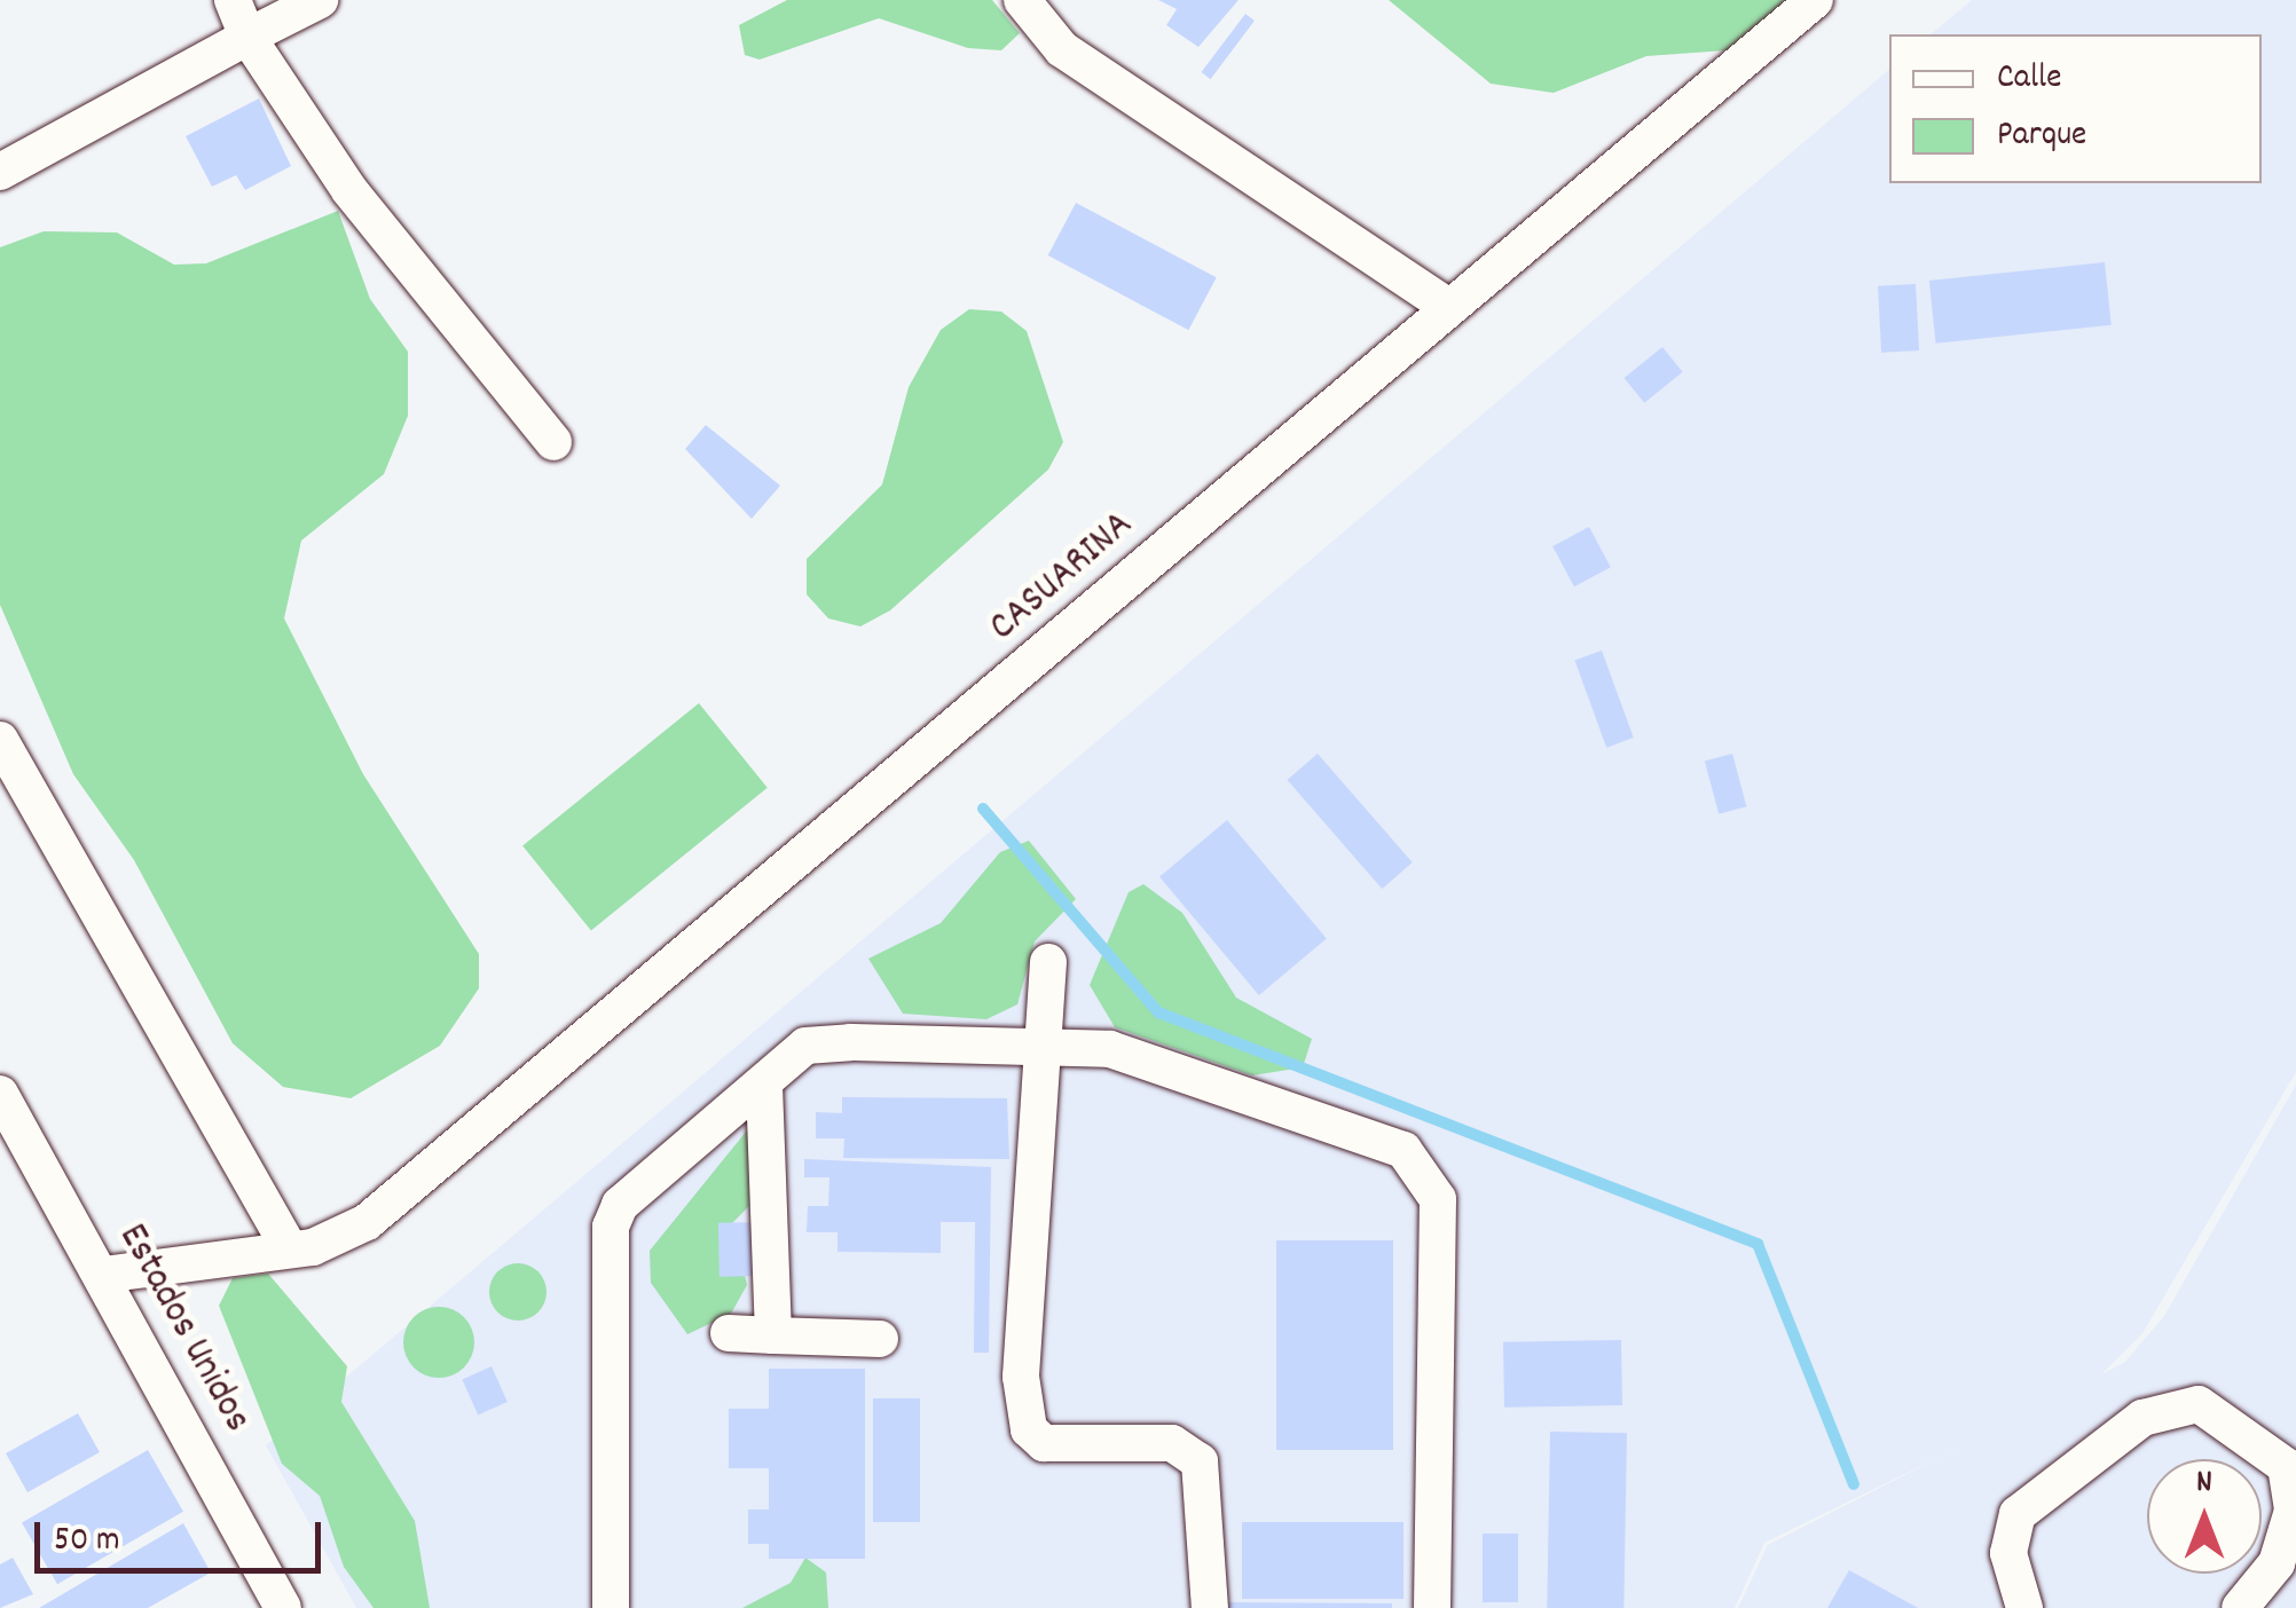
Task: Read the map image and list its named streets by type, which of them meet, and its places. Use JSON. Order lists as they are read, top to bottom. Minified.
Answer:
{"streets":{"street":["CASUARINA","Estados Unidos"]},"crossings":[["CASUARINA","Estados Unidos"]],"legend":["Calle","Parque"],"scale_bar":"50 m","north":"top"}
